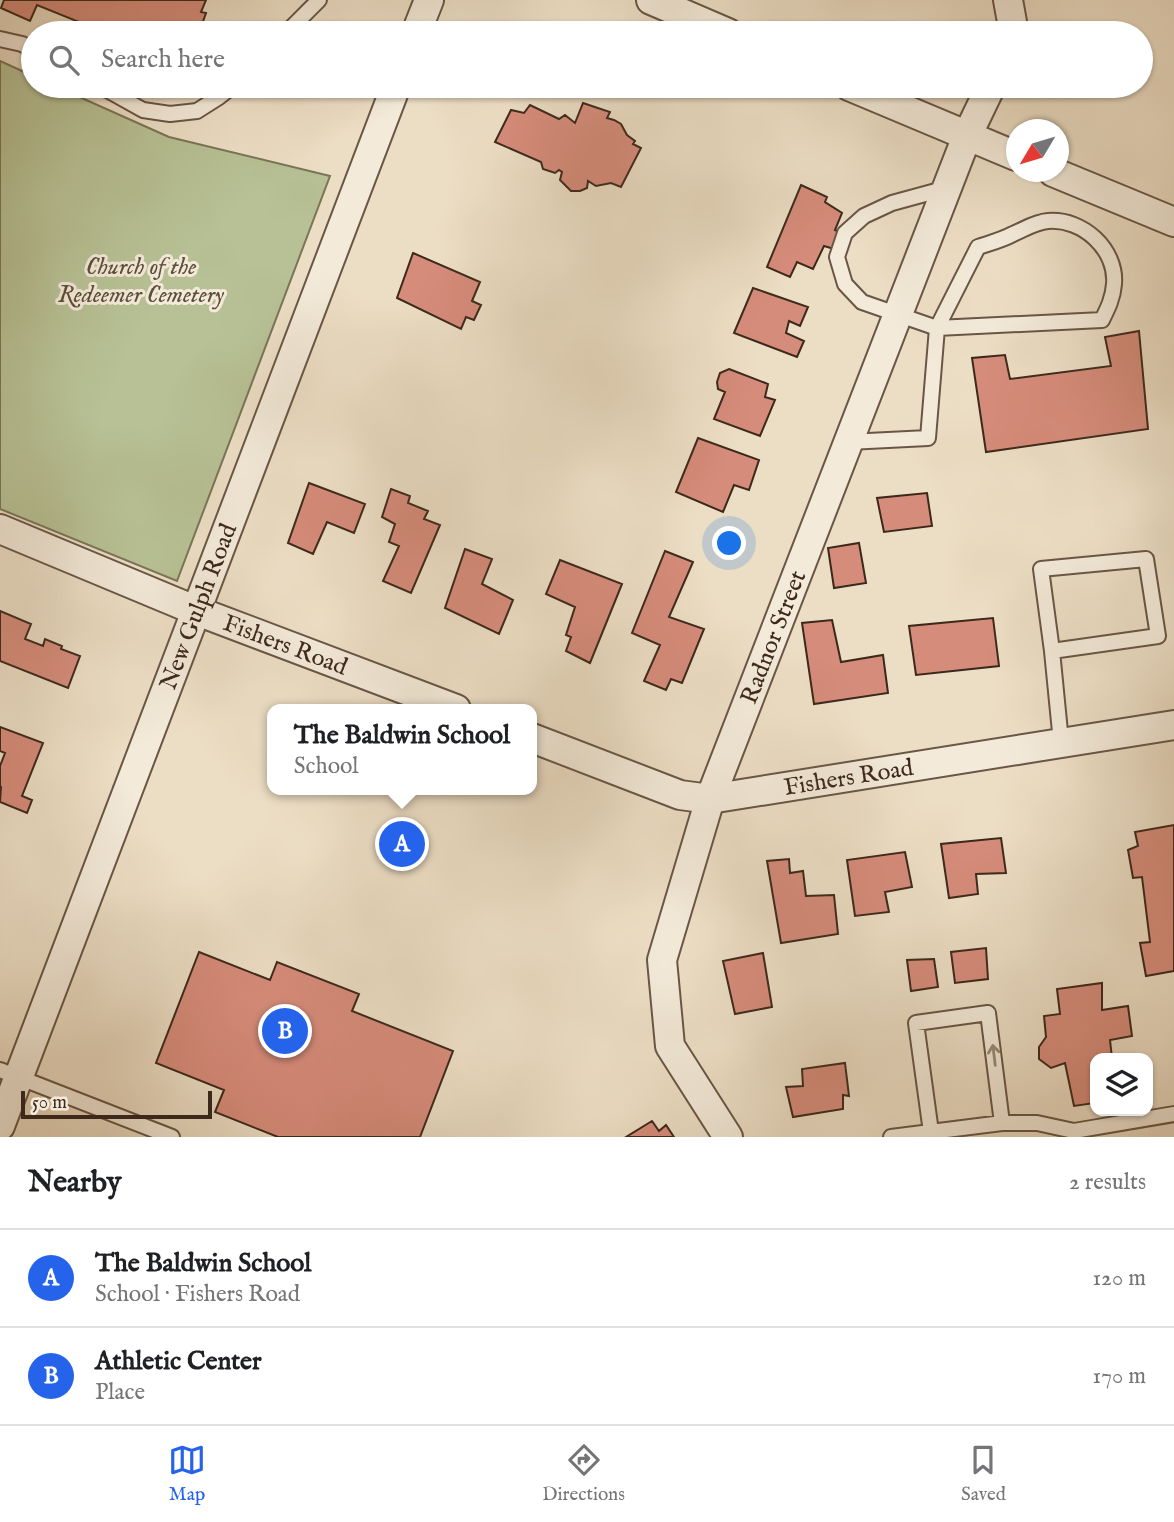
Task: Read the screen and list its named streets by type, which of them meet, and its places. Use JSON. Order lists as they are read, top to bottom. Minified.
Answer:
{"streets":{"street":["New Gulph Road","Radnor Street","Fishers Road"]},"crossings":[["New Gulph Road","Fishers Road"],["Radnor Street","Fishers Road"]],"parks":["Church of the Redeemer Cemetery"],"scale_bar":"50 m","north":"bottom left","page":{"search":"Search here","popup":["The Baldwin School","School"],"pins":["A","B"],"scale":"50 m","heading":["Nearby","2 results"],"list":[{"mark":"A","name":"The Baldwin School","note":"School · Fishers Road","value":"120 m"},{"mark":"B","name":"Athletic Center","note":"Place","value":"170 m"}],"nav":["Map","Directions","Saved"]}}
